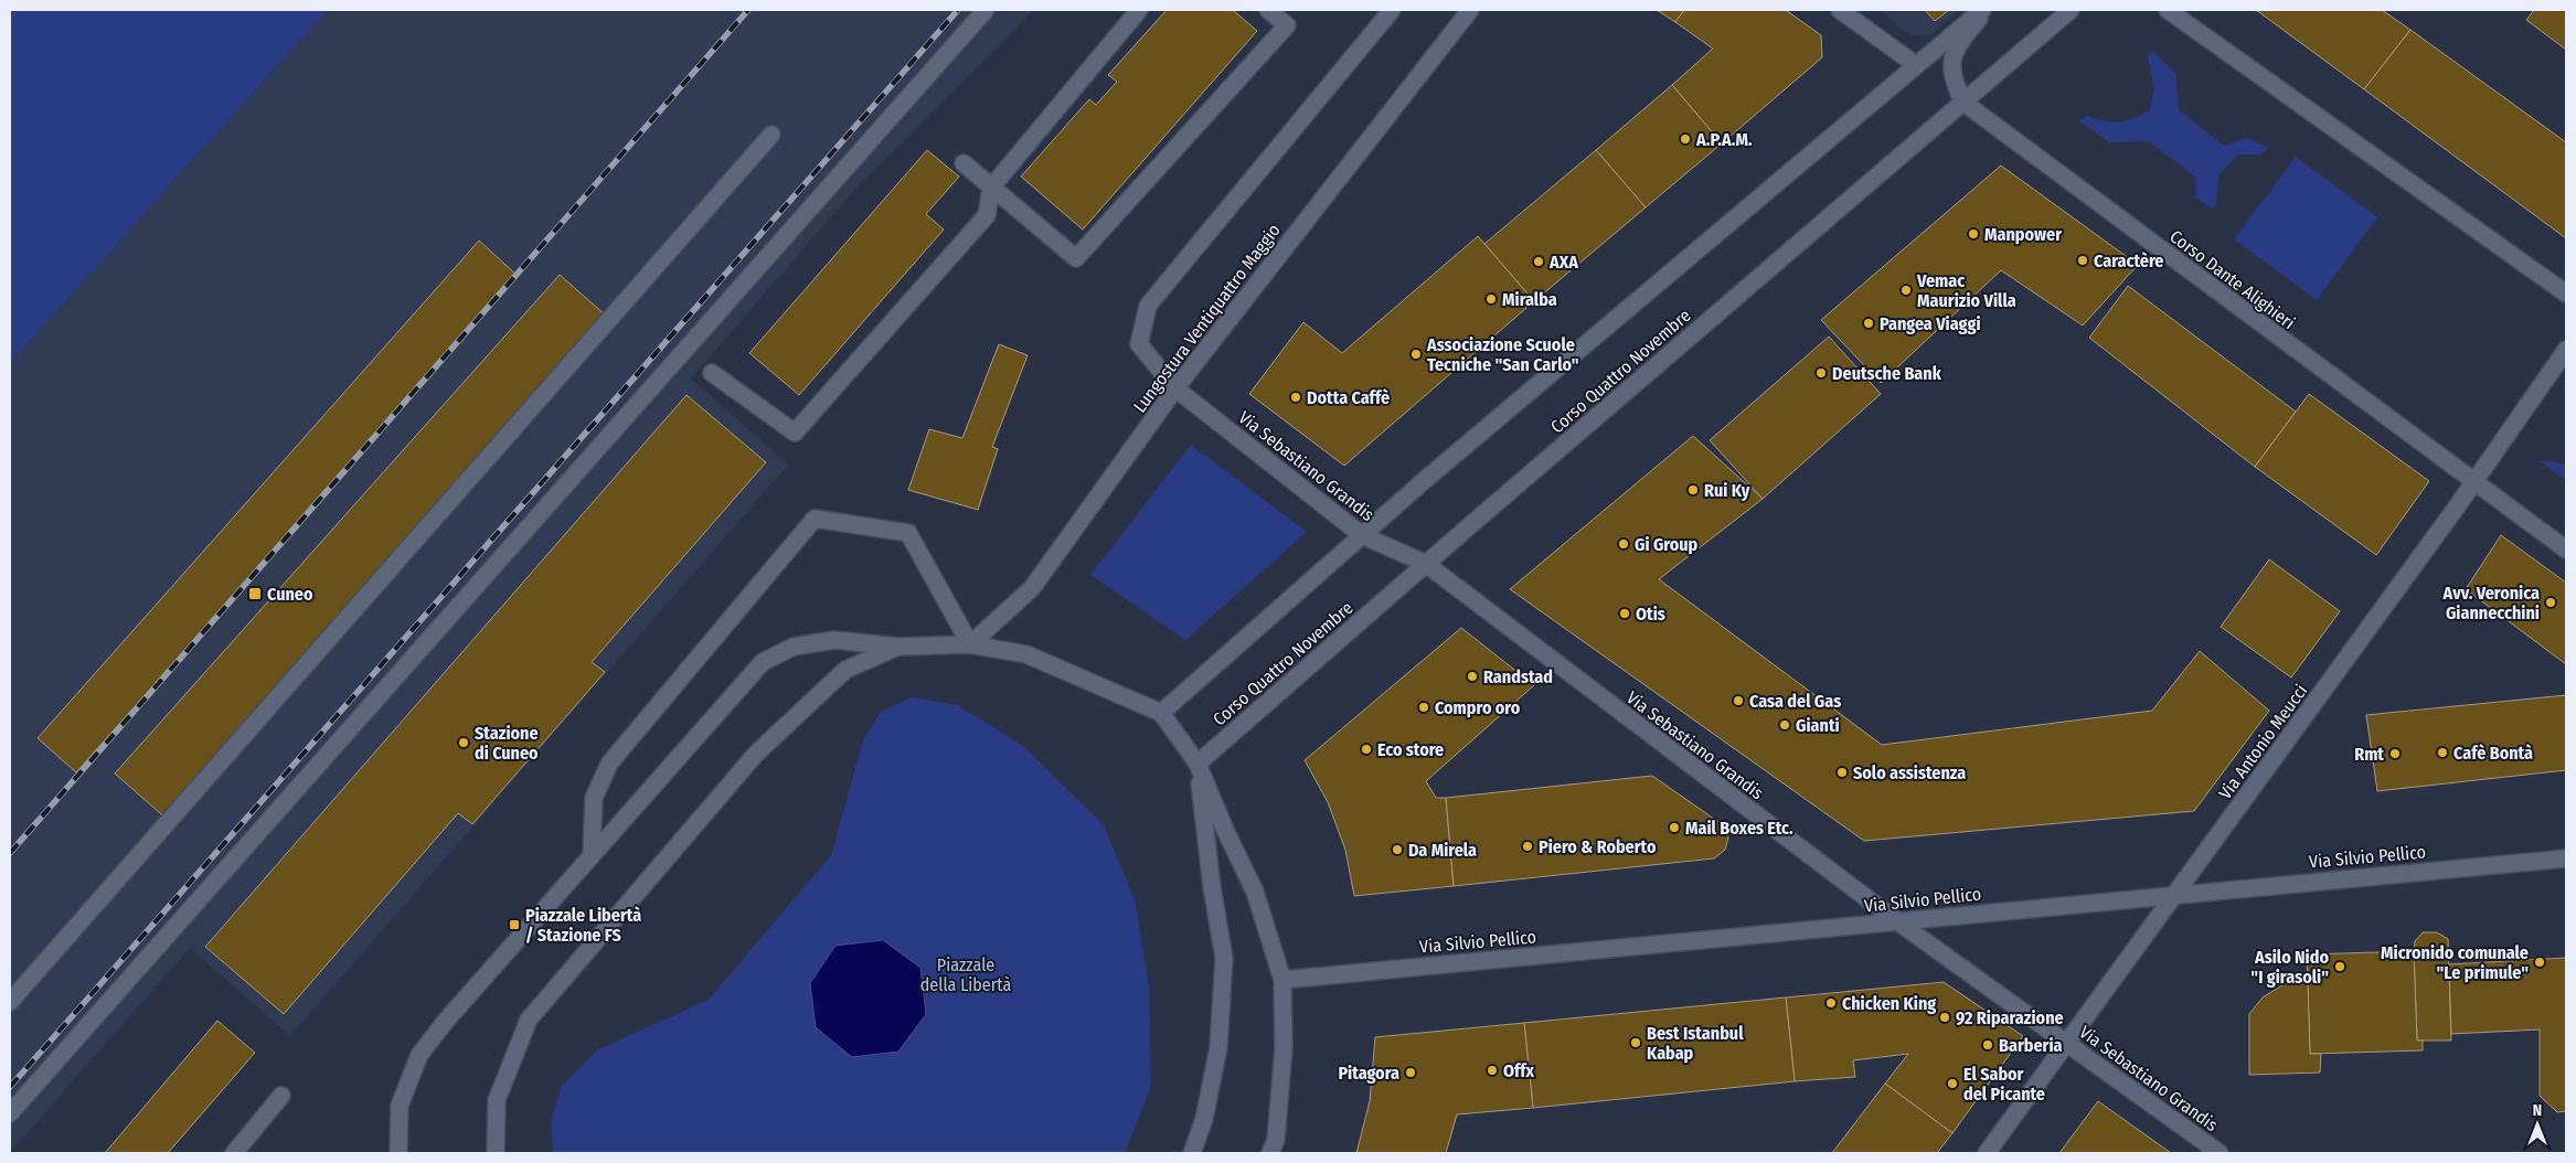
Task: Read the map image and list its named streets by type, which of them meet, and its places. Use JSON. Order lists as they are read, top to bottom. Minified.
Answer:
{"streets":{"street":["Corso Dante Alighieri","Lungostura Ventiquattro Maggio","Corso Quattro Novembre","Via Sebastiano Grandis","Via Antonio Meucci","Via Silvio Pellico"]},"crossings":[["Corso Dante Alighieri","Corso Quattro Novembre"],["Corso Dante Alighieri","Via Antonio Meucci"],["Lungostura Ventiquattro Maggio","Via Sebastiano Grandis"],["Corso Quattro Novembre","Via Sebastiano Grandis"],["Via Sebastiano Grandis","Via Antonio Meucci"],["Via Sebastiano Grandis","Via Silvio Pellico"],["Via Antonio Meucci","Via Silvio Pellico"]],"parks":["Piazzale della Libertà"],"places":{"other":["A.P.A.M.","Manpower","Caractère","AXA","Vemac Maurizio Villa","Miralba","Pangea Viaggi","Associazione Scuole Tecniche \"San Carlo\"","Deutsche Bank","Dotta Caffè","Rui Ky","Gi Group","Avv. Veronica Giannecchini","Otis","Randstad","Casa del Gas","Compro oro","Gianti","Stazione di Cuneo","Eco store","Cafè Bontà","Rmt","Solo assistenza","Mail Boxes Etc.","Piero & Roberto","Da Mirela","Micronido comunale \"Le primule\"","Asilo Nido \"I girasoli\"","Chicken King","92 Riparazione","Best Istanbul Kabap","Barberia","Offx","Pitagora","El Sabor del Picante"],"transit":["Cuneo","Piazzale Libertà / Stazione FS"]},"north":"top"}
